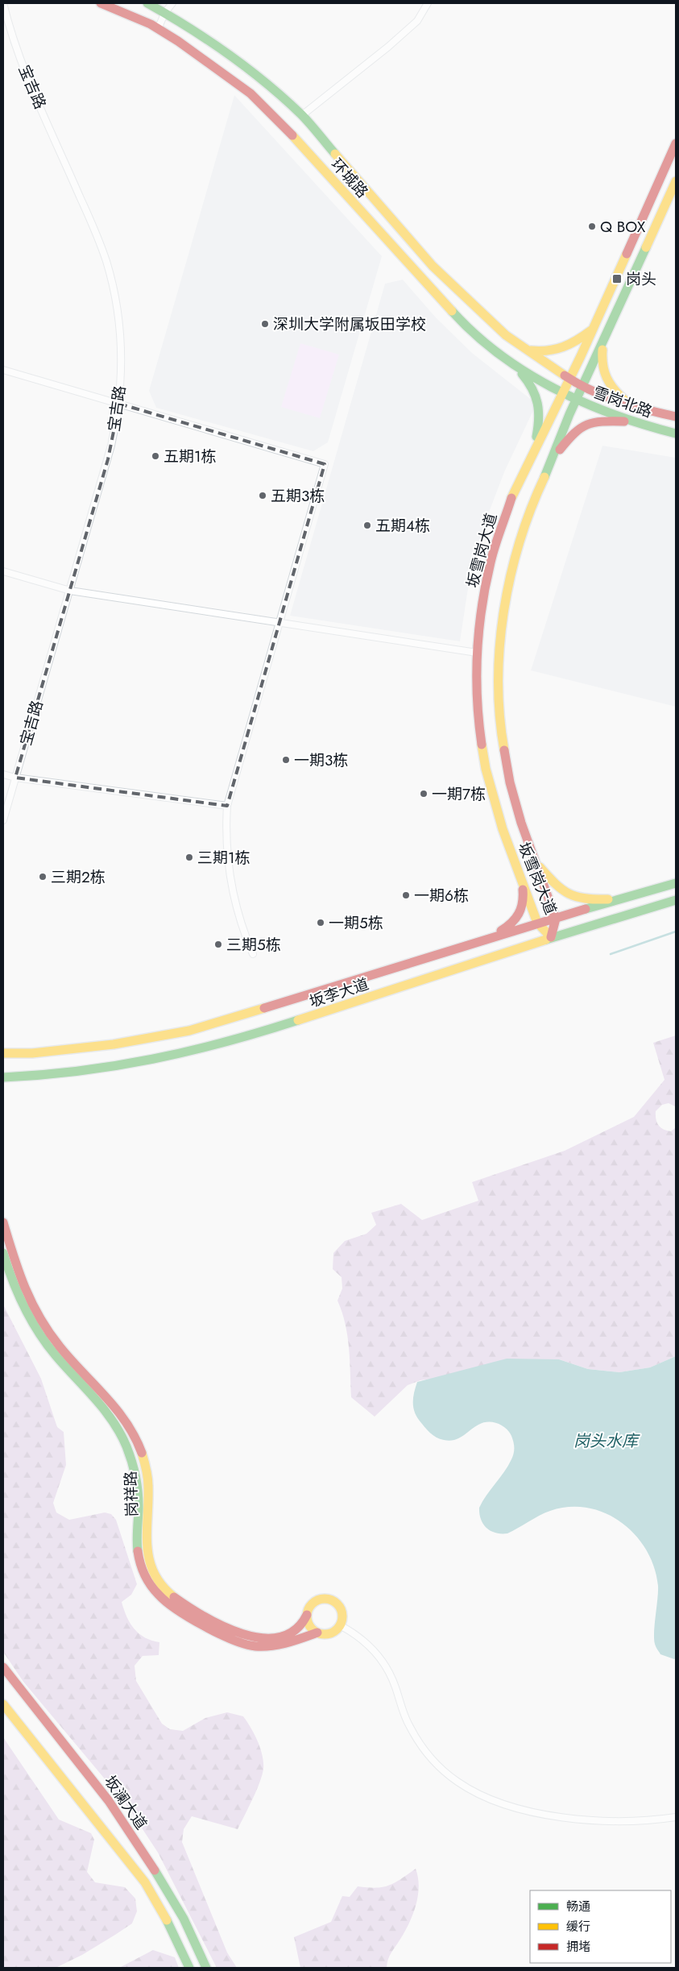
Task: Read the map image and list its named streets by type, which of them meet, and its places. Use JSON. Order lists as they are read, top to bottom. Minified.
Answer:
{"streets":{"main road":["环城路","雪岗北路","坂雪岗大道","坂李大道","岗祥路","坂澜大道"],"street":["宝吉路"]},"crossings":[["环城路","雪岗北路"],["环城路","坂雪岗大道"],["雪岗北路","坂雪岗大道"],["坂雪岗大道","坂李大道"]],"water":["岗头水库"],"places":{"other":["Q BOX","深圳大学附属坂田学校","五期1栋","五期3栋","五期4栋","一期3栋","一期7栋","三期1栋","三期2栋","一期6栋","一期5栋","三期5栋"],"transit":["岗头"]},"legend":["畅通","缓行","拥堵"]}
